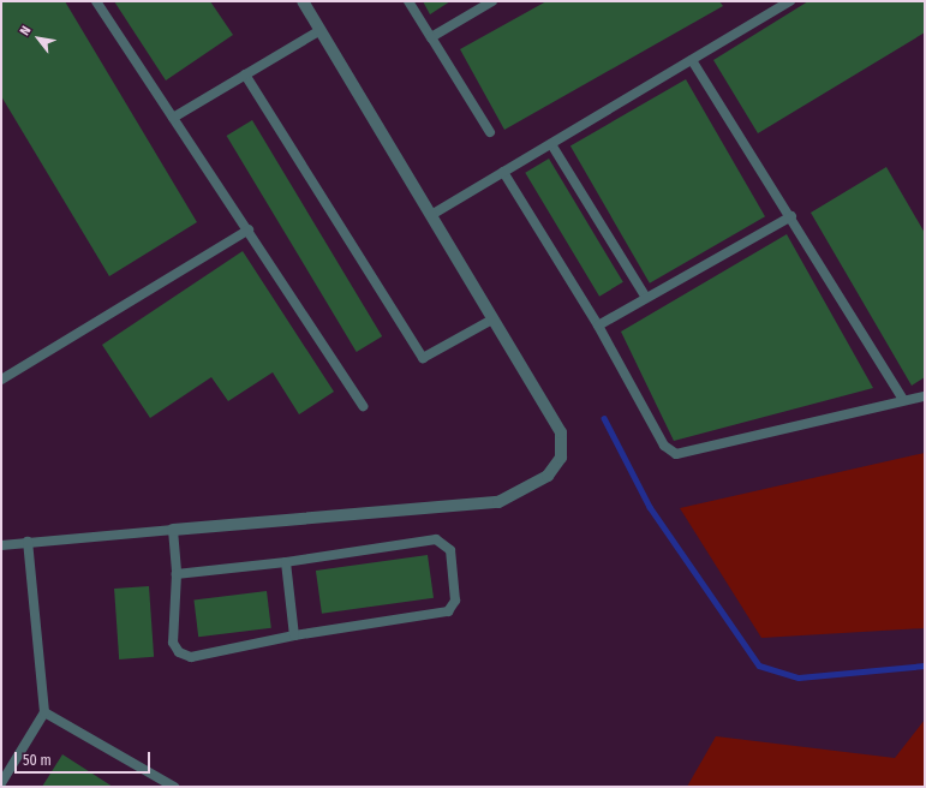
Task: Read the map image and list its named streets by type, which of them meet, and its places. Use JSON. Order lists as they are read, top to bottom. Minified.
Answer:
{"scale_bar":"50 m","north":"top left"}
